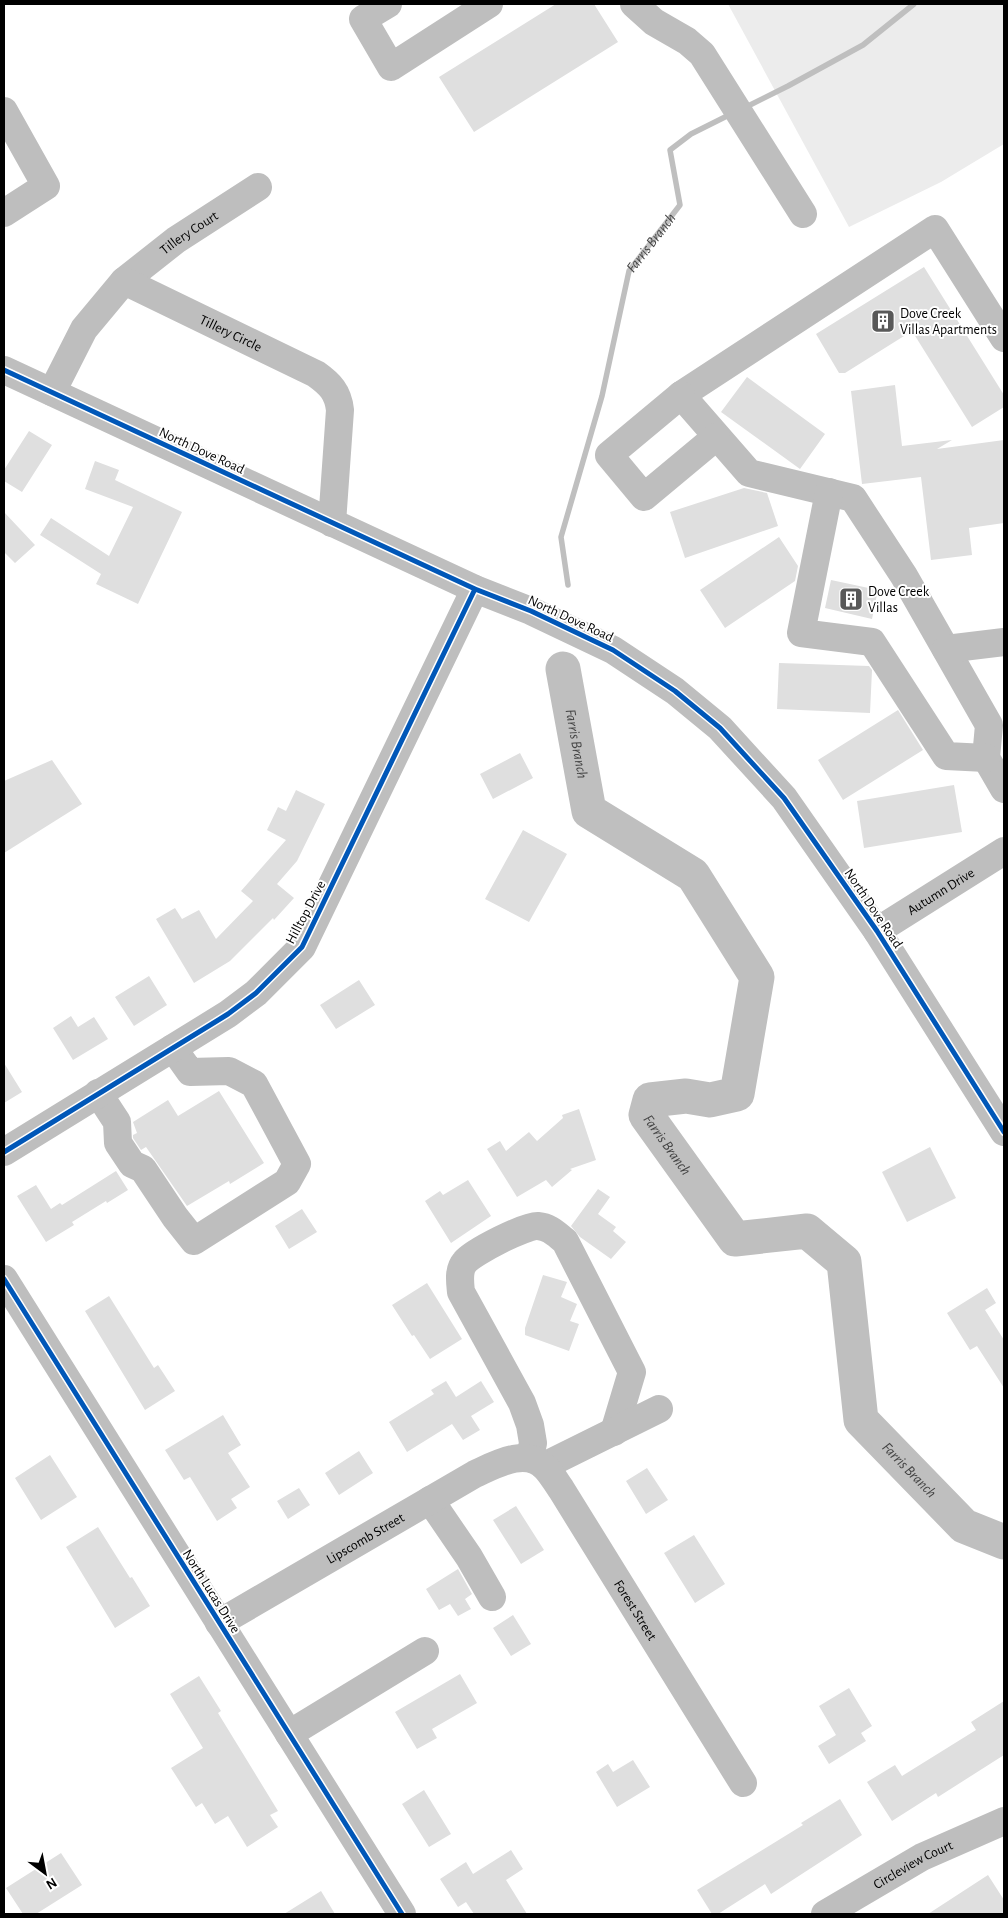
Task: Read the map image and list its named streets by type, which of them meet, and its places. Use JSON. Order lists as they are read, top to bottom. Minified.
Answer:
{"streets":{"street":["Tillery Court","Tillery Circle","North Dove Road","Autumn Drive","Hilltop Drive","Lipscomb Street","North Lucas Drive","Forest Street","Circleview Court"]},"crossings":[["Tillery Court","Tillery Circle"],["Tillery Circle","North Dove Road"],["North Dove Road","Autumn Drive"],["North Dove Road","Hilltop Drive"],["Lipscomb Street","North Lucas Drive"],["Lipscomb Street","Forest Street"]],"water":["Farris Branch"],"places":{"building":["Dove Creek Villas Apartments","Dove Creek Villas"]},"north":"bottom right"}
